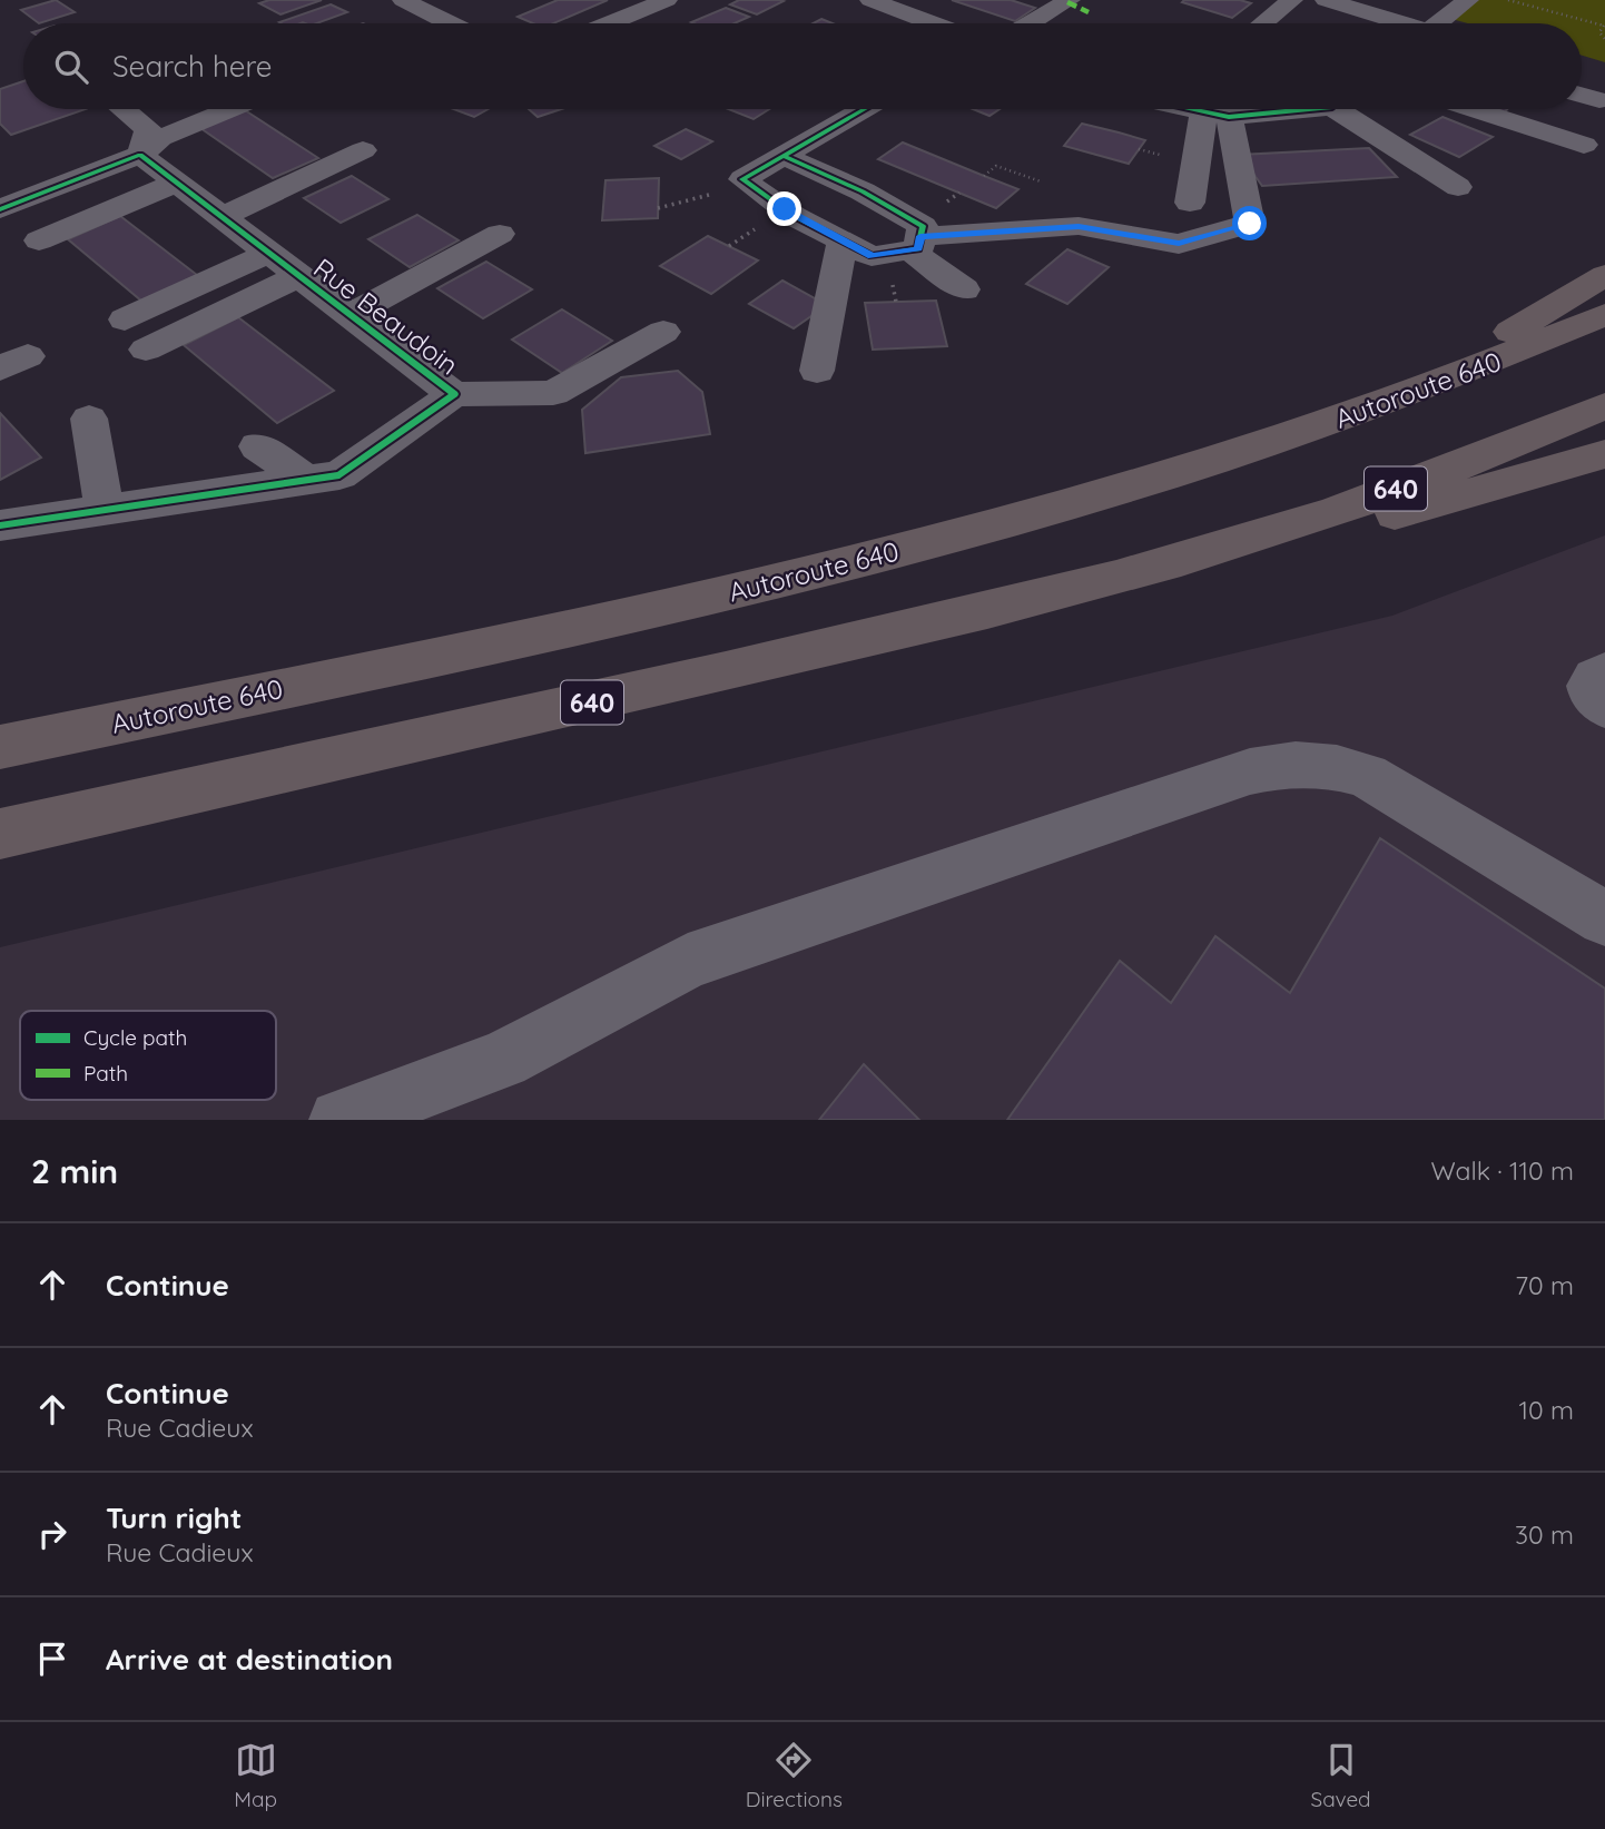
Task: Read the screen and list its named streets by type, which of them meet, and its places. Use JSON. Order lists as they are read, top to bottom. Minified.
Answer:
{"streets":{"highway":["Autoroute 640","640"],"street":["Rue Beaudoin"]},"legend":["Cycle path","Path"],"page":{"search":"Search here","heading":["2 min","Walk · 110 m"],"list":[["Continue","70 m"],["Continue","Rue Cadieux","10 m"],["Turn right","Rue Cadieux","30 m"],"Arrive at destination"],"nav":["Map","Directions","Saved"]}}
